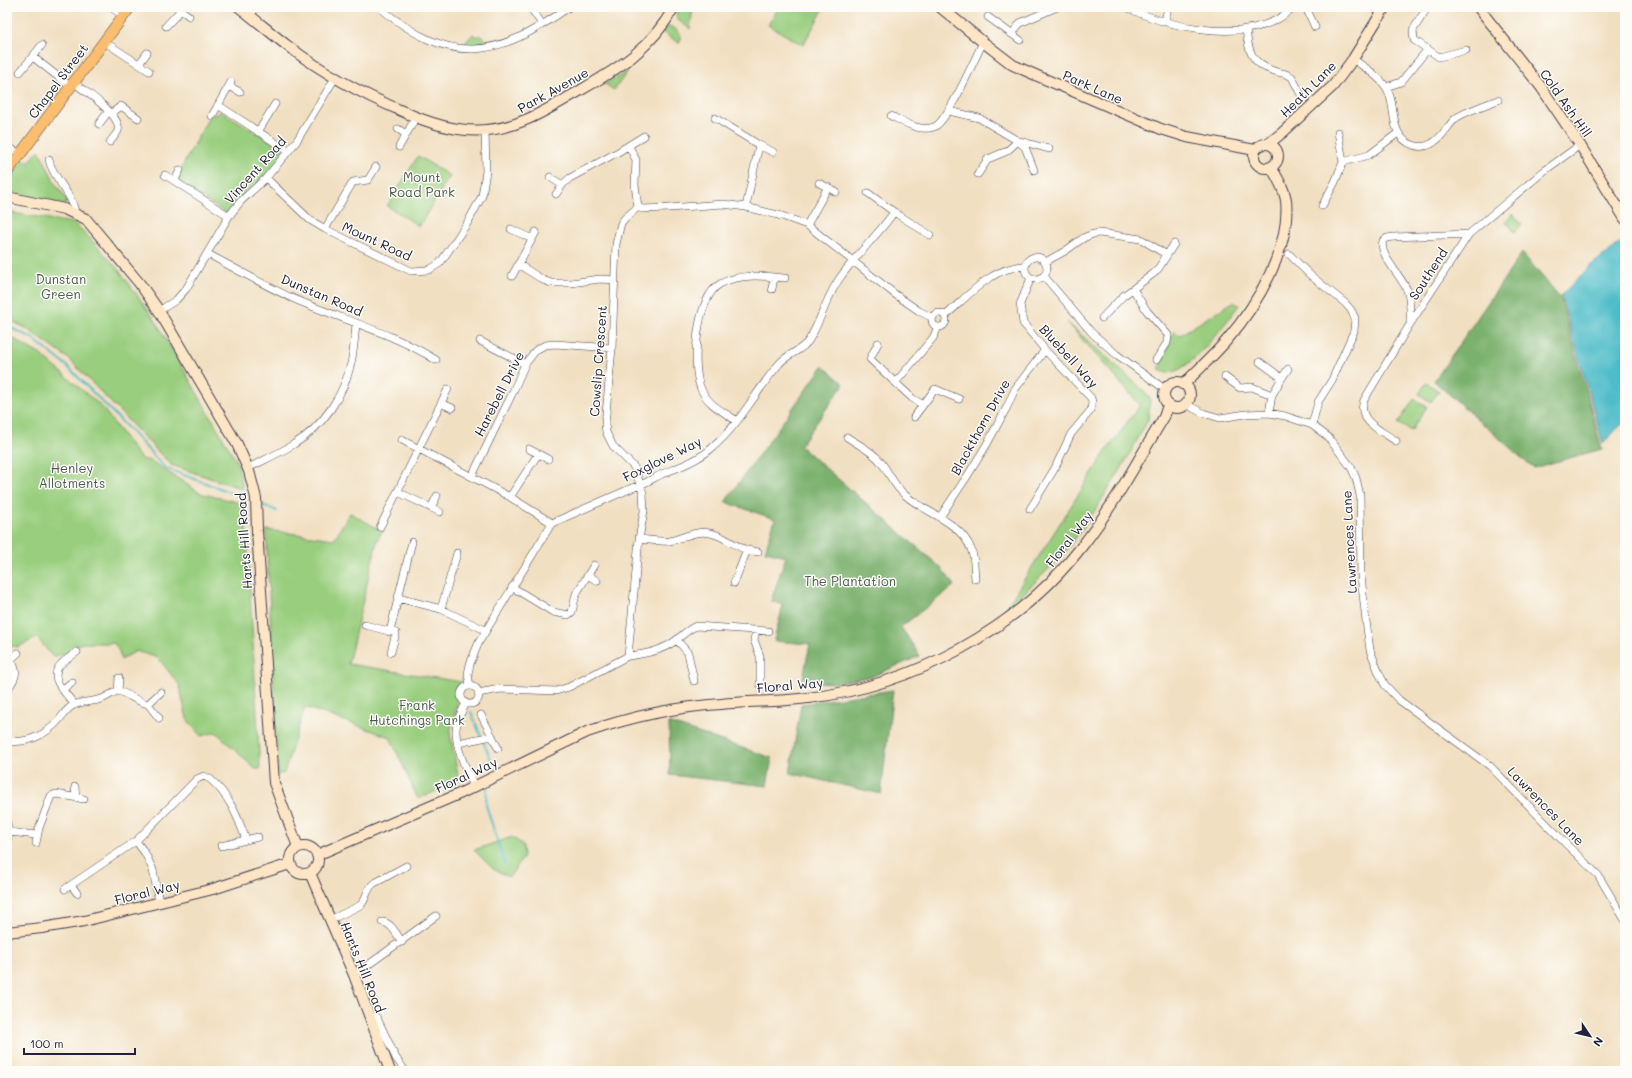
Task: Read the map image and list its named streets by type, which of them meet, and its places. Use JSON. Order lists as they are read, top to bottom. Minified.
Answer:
{"streets":{"main road":["Chapel Street"],"street":["Park Lane","Heath Lane","Park Avenue","Cold Ash Hill","Vincent Road","Mount Road","Southend","Dunstan Road","Bluebell Way","Cowslip Crescent","Harebell Drive","Blackthorn Drive","Foxglove Way","Floral Way","Harts Hill Road","Lawrences Lane"]},"crossings":[["Park Lane","Heath Lane"],["Park Avenue","Vincent Road"],["Park Avenue","Mount Road"],["Cold Ash Hill","Southend"],["Vincent Road","Mount Road"],["Vincent Road","Dunstan Road"],["Vincent Road","Harts Hill Road"],["Bluebell Way","Blackthorn Drive"],["Cowslip Crescent","Harebell Drive"],["Cowslip Crescent","Foxglove Way"],["Floral Way","Harts Hill Road"],["Floral Way","Lawrences Lane"]],"parks":["Mount Road Park","Dunstan Green","Henley Allotments","The Plantation","Frank Hutchings Park"],"scale_bar":"100 m","north":"bottom right"}
